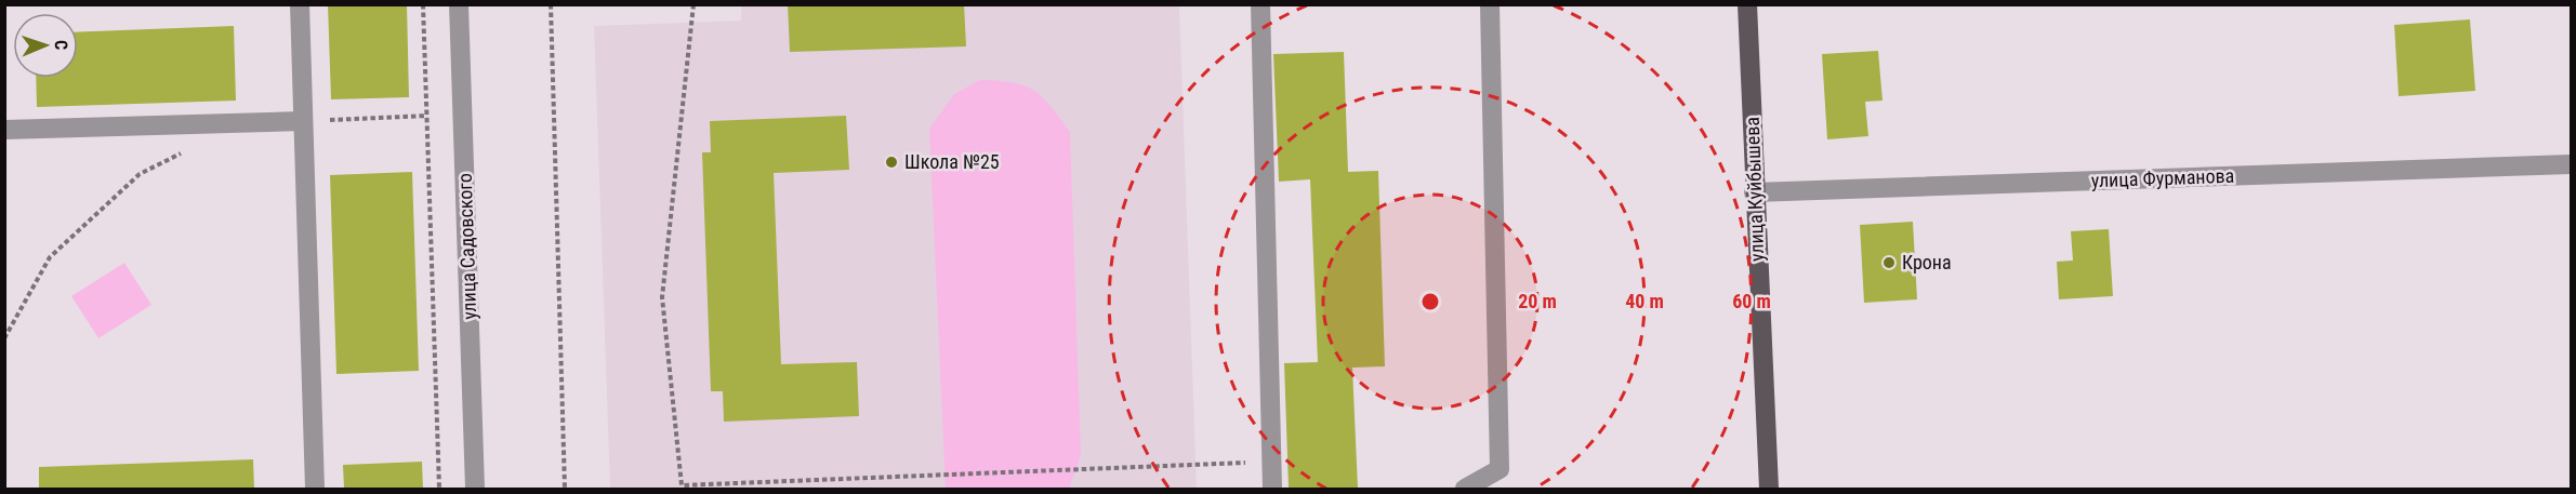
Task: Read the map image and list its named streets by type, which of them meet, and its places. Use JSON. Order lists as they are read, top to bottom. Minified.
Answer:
{"streets":{"main road":["улица Куйбышева"],"street":["улица Фурманова","улица Садовского"]},"crossings":[["улица Фурманова","улица Куйбышева"]],"places":["Школа №25","Крона"],"north":"right","rings":["20 m","40 m","60 m"]}
